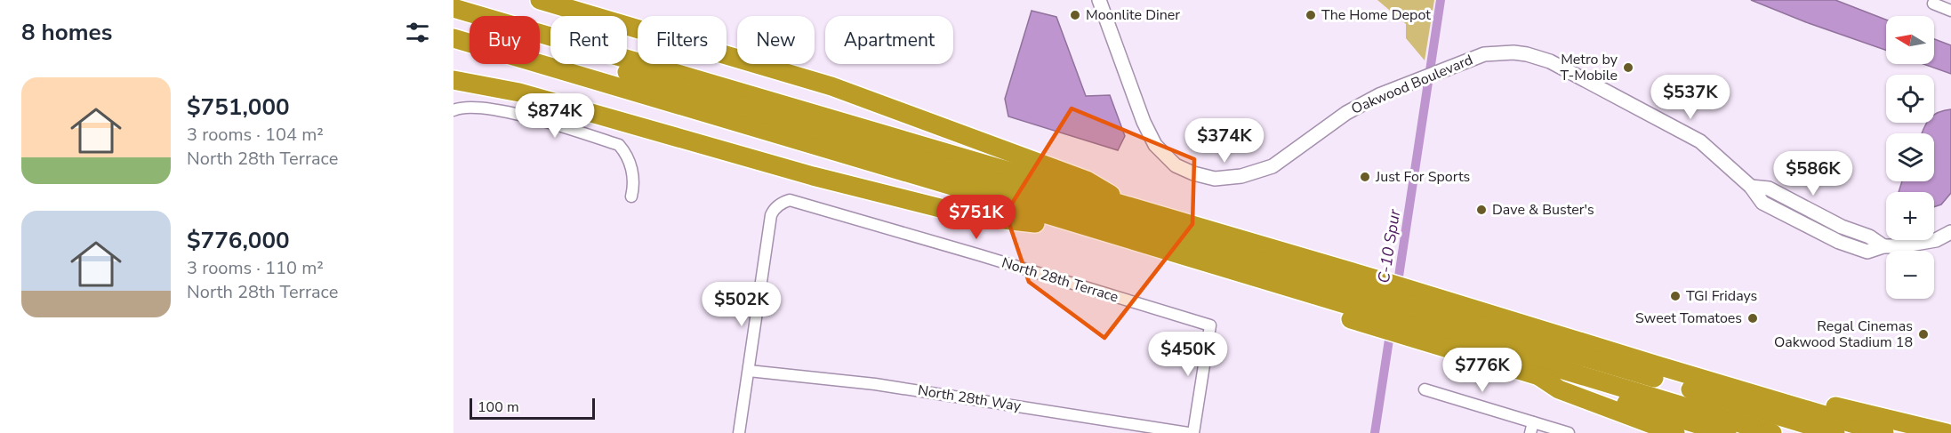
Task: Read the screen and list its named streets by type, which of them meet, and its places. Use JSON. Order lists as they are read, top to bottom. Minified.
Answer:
{"streets":{"street":["Oakwood Boulevard","North 28th Terrace","North 28th Way"]},"crossings":[["North 28th Terrace","North 28th Way"]],"water":["C-10 Spur"],"places":["Moonlite Diner","The Home Depot","Metro by T-Mobile","Just For Sports","Dave & Buster's","TGI Fridays","Sweet Tomatoes","Regal Cinemas Oakwood Stadium 18"],"scale_bar":"100 m","north":"left","page":{"heading":"8 homes","map_buttons":["+","−"],"chip":["Buy","Rent","Filters","New","Apartment"],"list":[{"name":"$751,000","note":"3 rooms · 104 m² · North 28th Terrace"},{"name":"$776,000","note":"3 rooms · 110 m² · North 28th Terrace"}],"price":["$537K","$874K","$374K","$586K","$751K","$502K","$450K","$776K"],"scale":"100 m"}}
